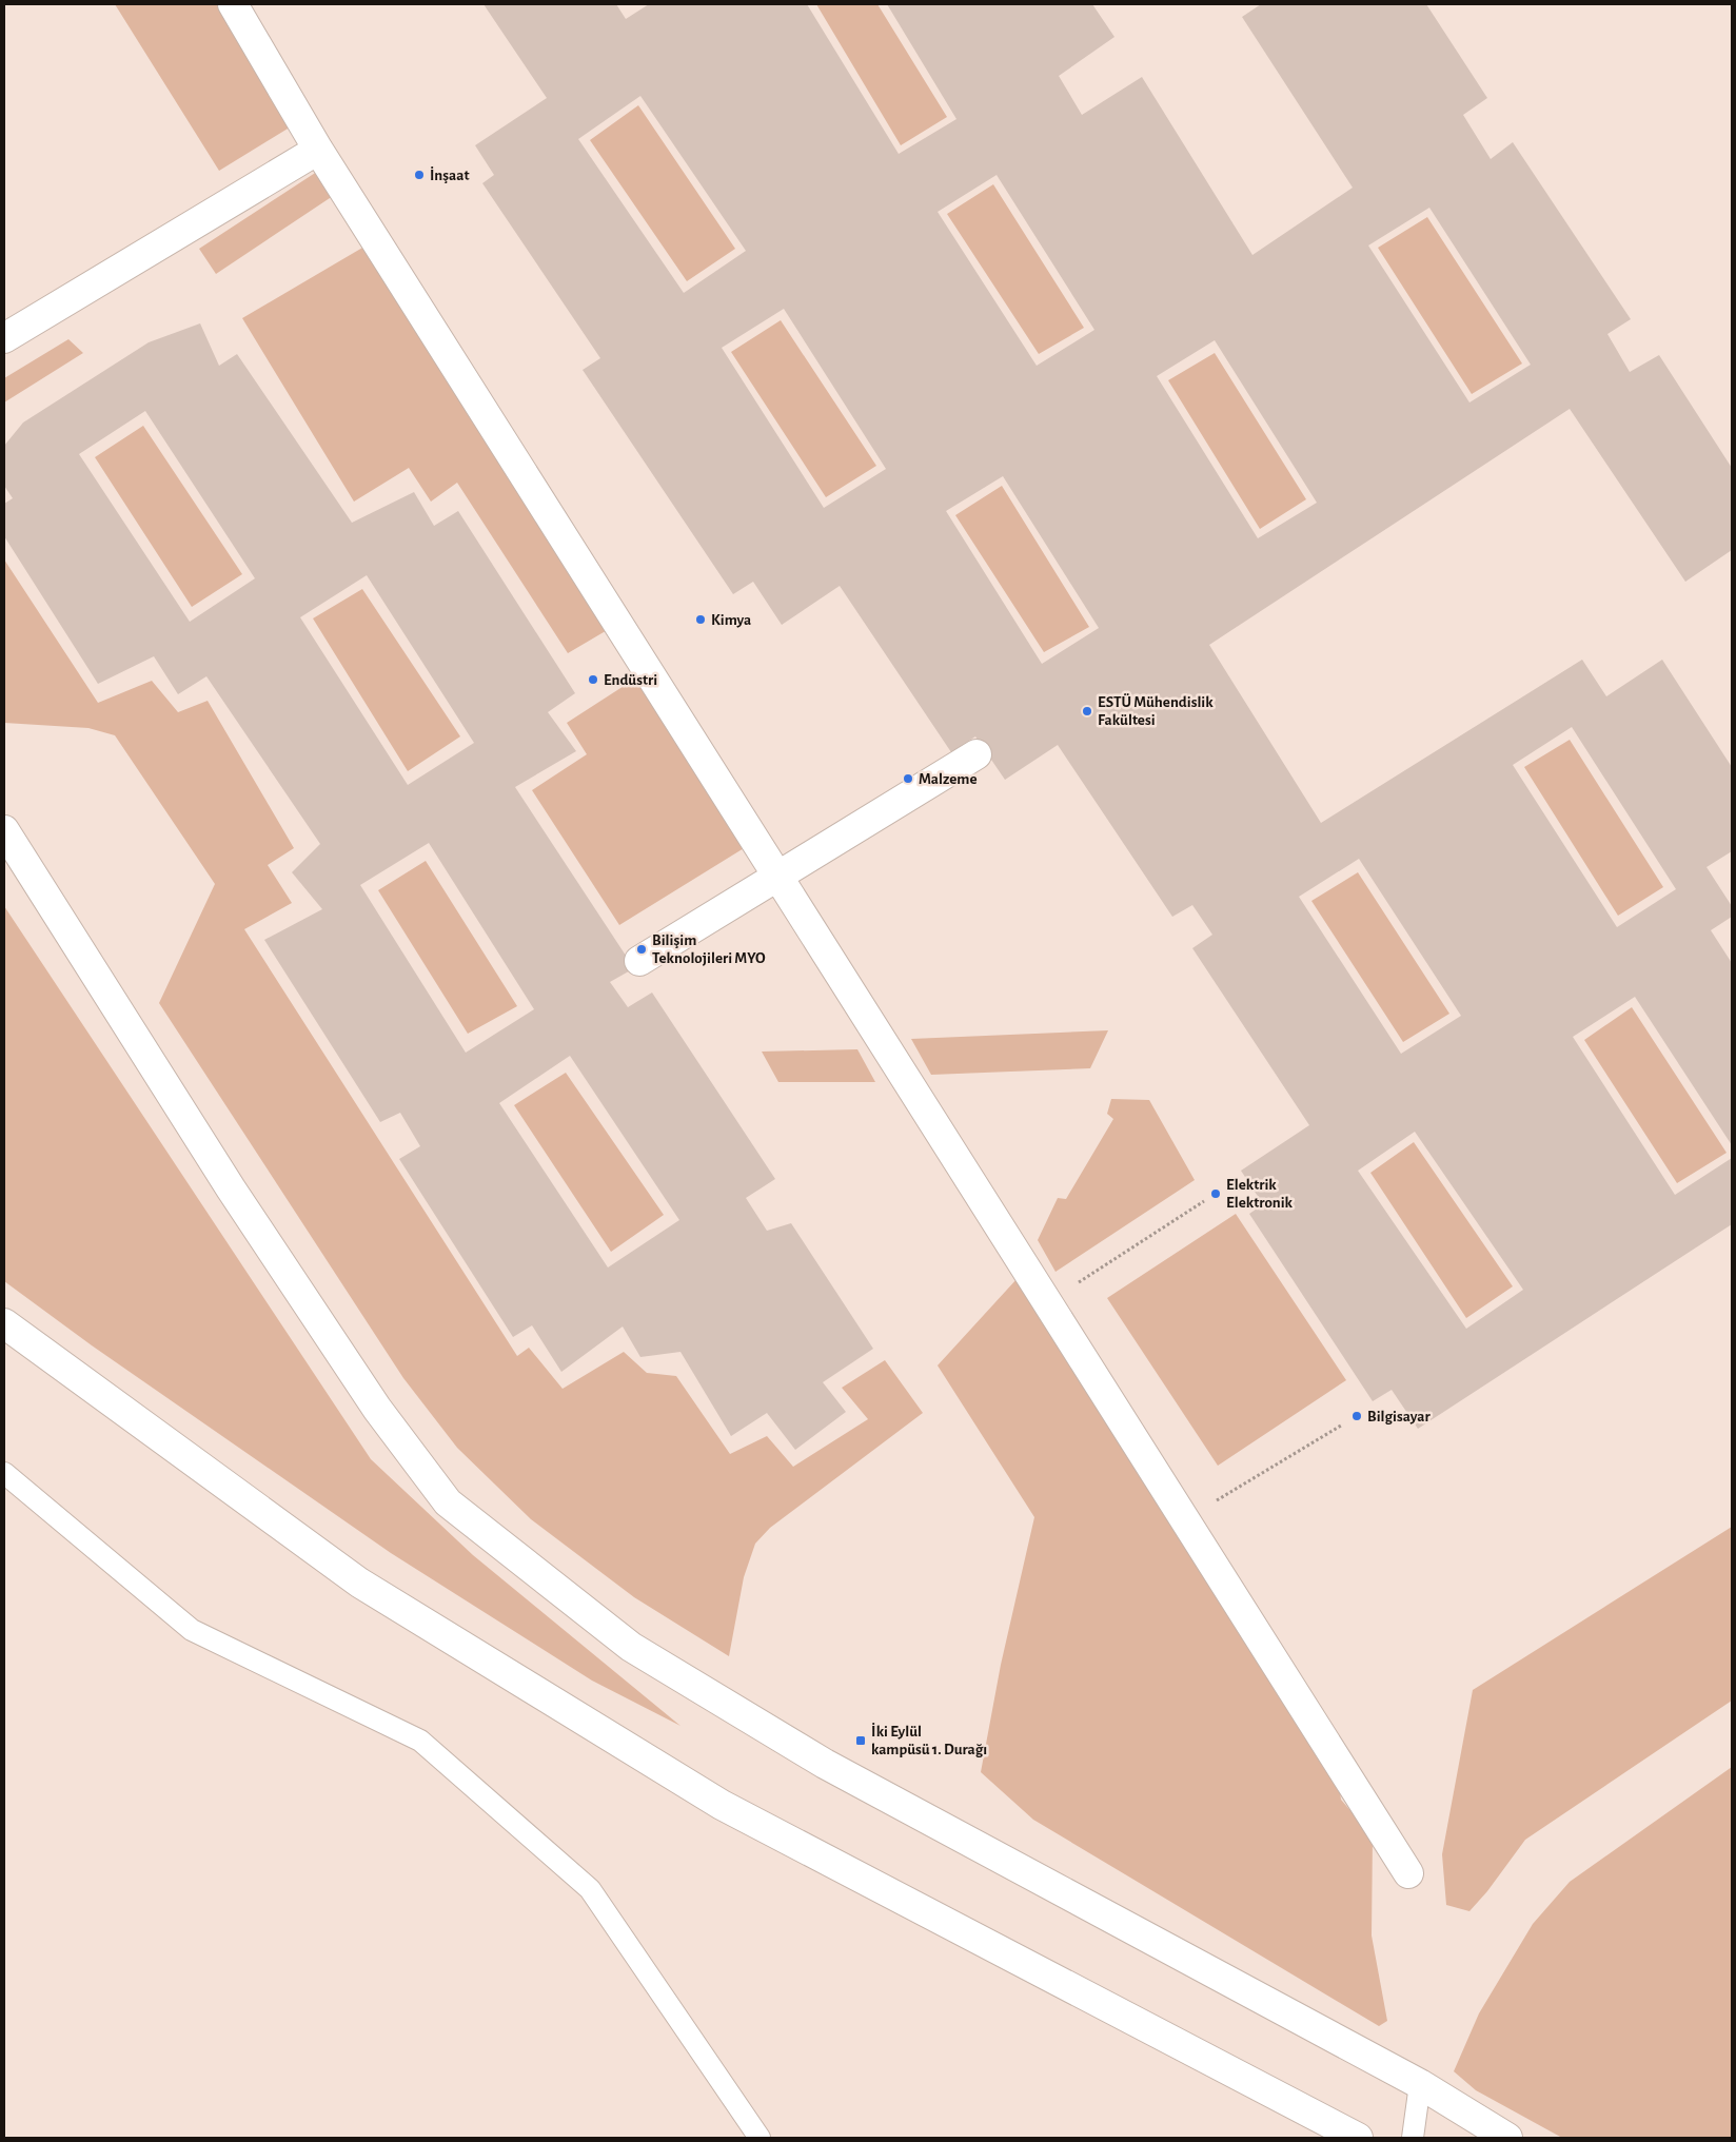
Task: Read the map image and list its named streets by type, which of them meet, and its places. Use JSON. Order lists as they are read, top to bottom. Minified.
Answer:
{"places":{"other":["İnşaat","Kimya","Endüstri","ESTÜ Mühendislik Fakültesi","Malzeme","Bilişim Teknolojileri MYO","Elektrik Elektronik","Bilgisayar"],"transit":["İki Eylül kampüsü 1. Durağı"]}}
